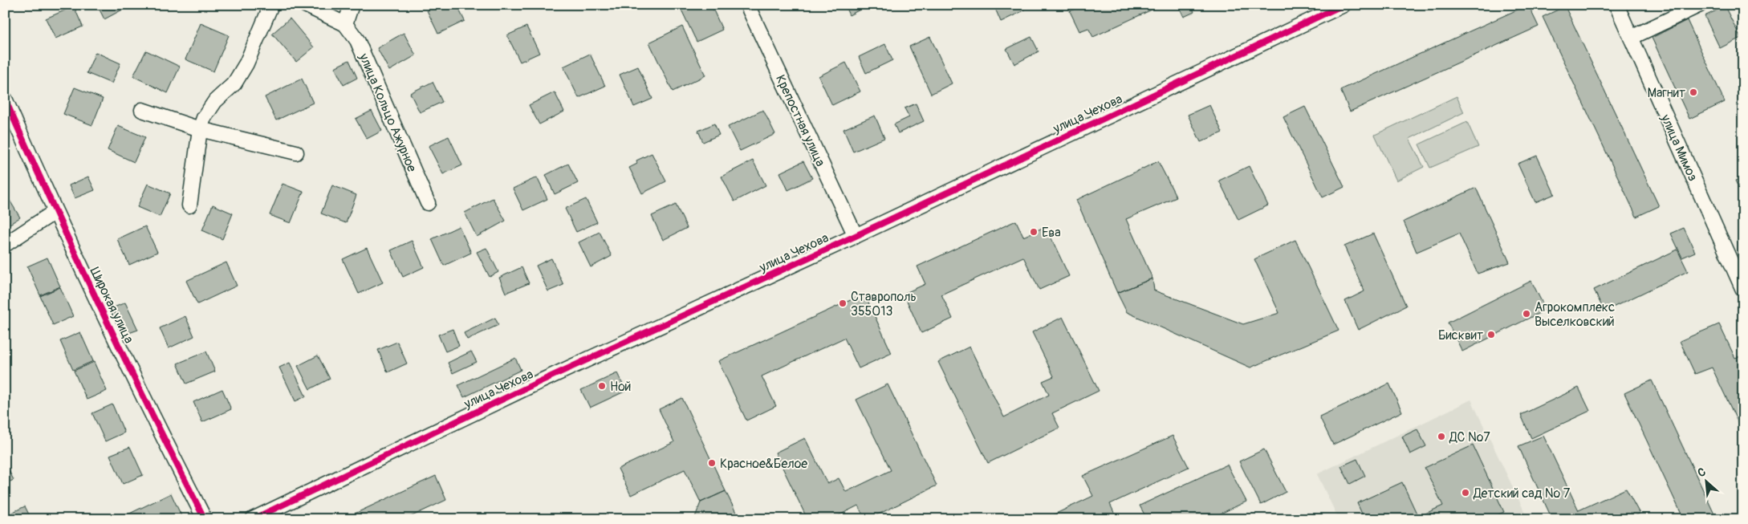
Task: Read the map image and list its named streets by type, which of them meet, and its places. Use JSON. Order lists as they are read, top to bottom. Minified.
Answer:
{"streets":{"street":["улица Кольцо Ажурное","улица Чехова","Крепостная улица","улица Мимоз","Широкая улица"]},"crossings":[["улица Чехова","Крепостная улица"]],"places":["Магнит","Ева","Ставрополь 355013","Агрокомплекс Выселковский","Бисквит","Ной","ДС №7","Красное&Белое","Детский сад № 7"],"north":"top left"}
